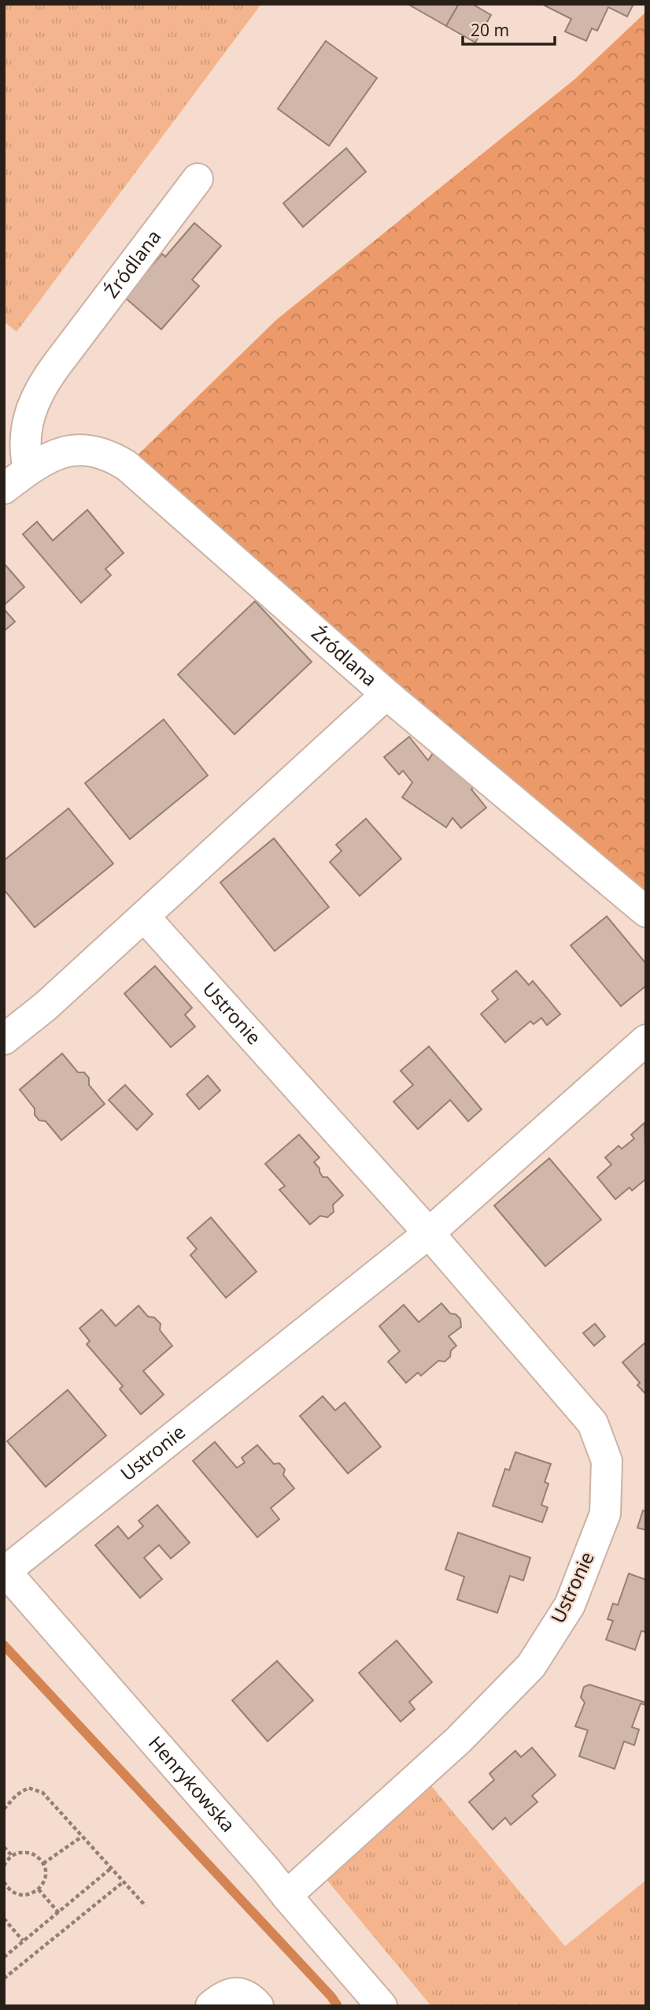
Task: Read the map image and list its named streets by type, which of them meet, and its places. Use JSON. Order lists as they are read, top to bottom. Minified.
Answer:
{"streets":{"street":["Źródlana","Ustronie","Henrykowska"]},"crossings":[["Ustronie","Henrykowska"]],"scale_bar":"20 m"}
